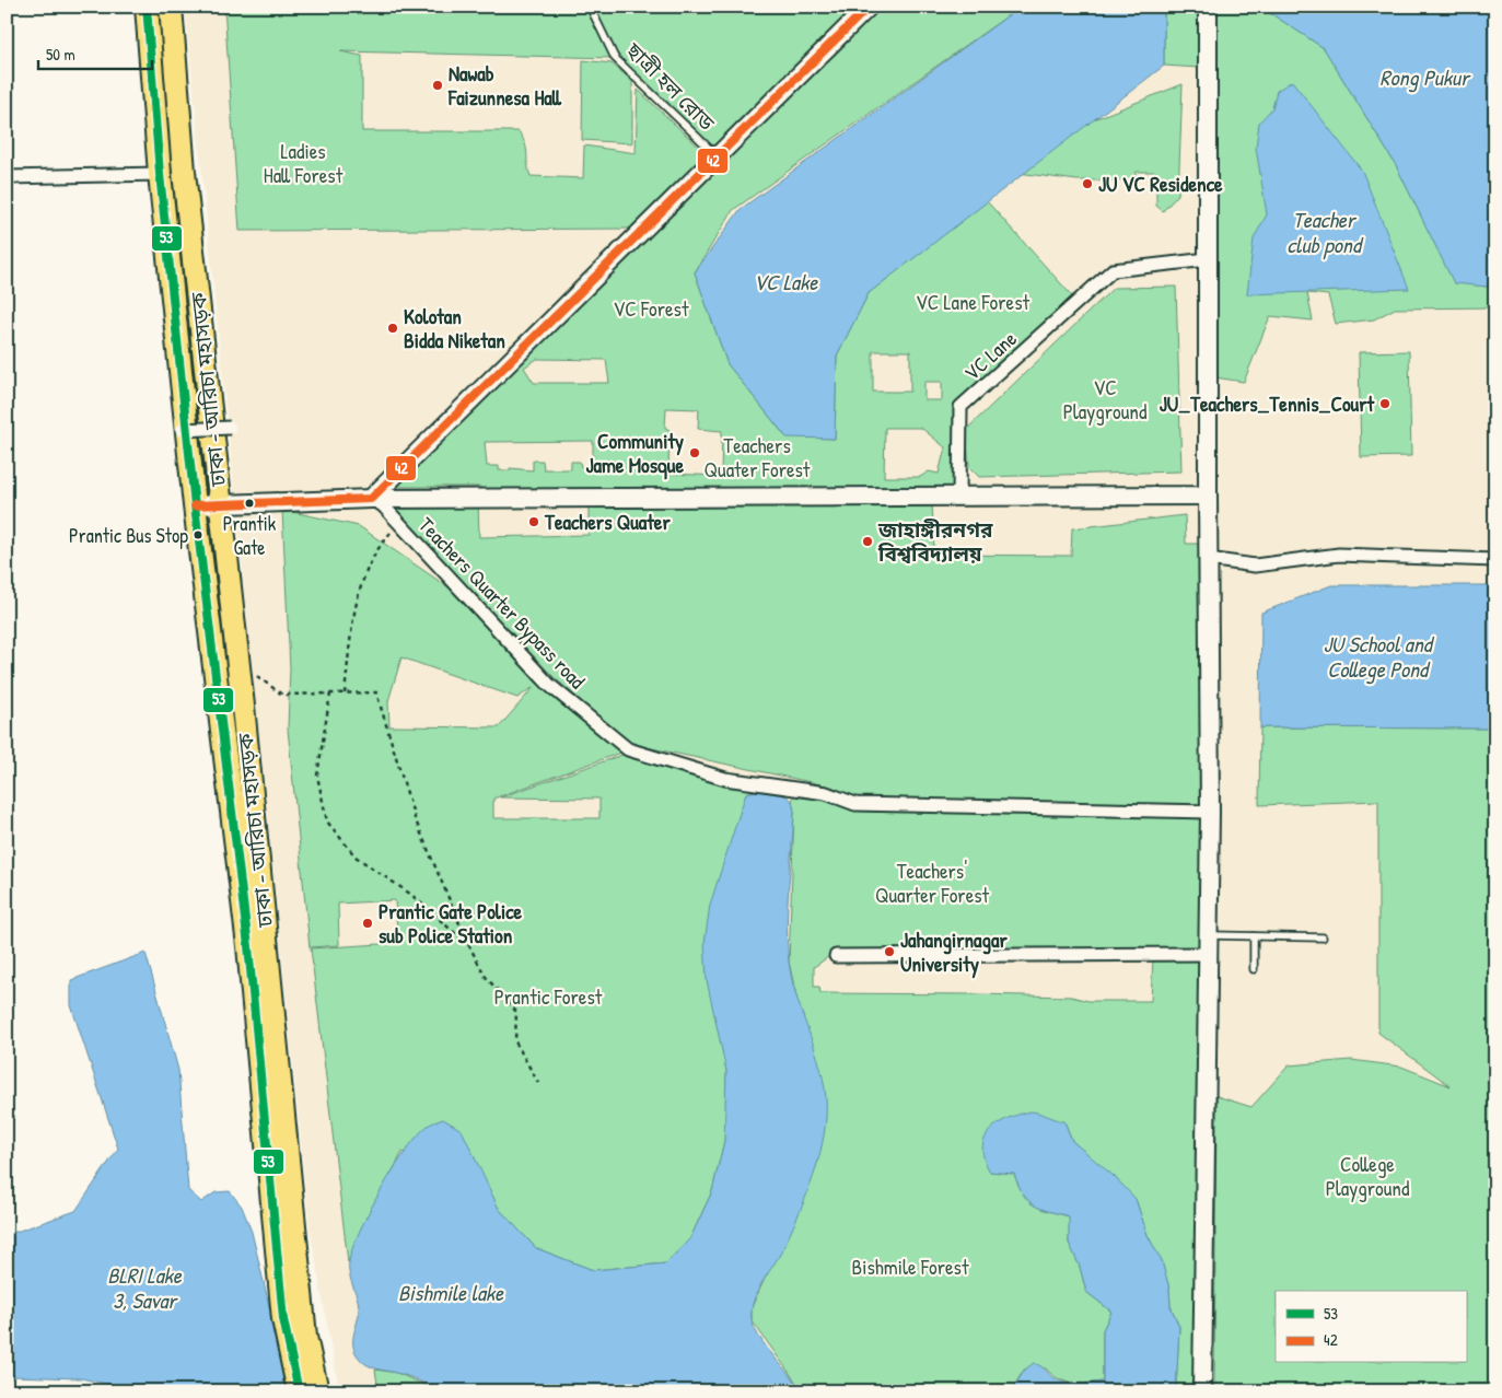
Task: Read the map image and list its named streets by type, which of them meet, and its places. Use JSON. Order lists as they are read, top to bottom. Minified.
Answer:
{"streets":{"highway":["ঢাকা - আরিচা মহাসড়ক"],"street":["VC Lane","Teachers Quarter Bypass road"],"lane":["ছাত্রী হল রোড"]},"water":["Rong Pukur","Teacher club pond","VC Lake","JU School and College Pond","BLRI Lake 3, Savar","Bishmile lake"],"parks":["Ladies Hall Forest","VC Lane Forest","VC Forest","VC Playground","Teachers Quater Forest","Teachers' Quarter Forest","Prantic Forest","College Playground","Bishmile Forest"],"places":["Nawab Faizunnesa Hall","JU VC Residence","Kolotan Bidda Niketan","JU_Teachers_Tennis_Court","Community Jame Mosque","Prantik Gate","Teachers Quater","Prantic Bus Stop","জাহাঙ্গীরনগর বিশ্ববিদ্যালয়","Prantic Gate Police sub Police Station","Jahangirnagar University"],"lines":["transit line 53","transit line 42"],"legend":["53","42"],"scale_bar":"50 m"}
